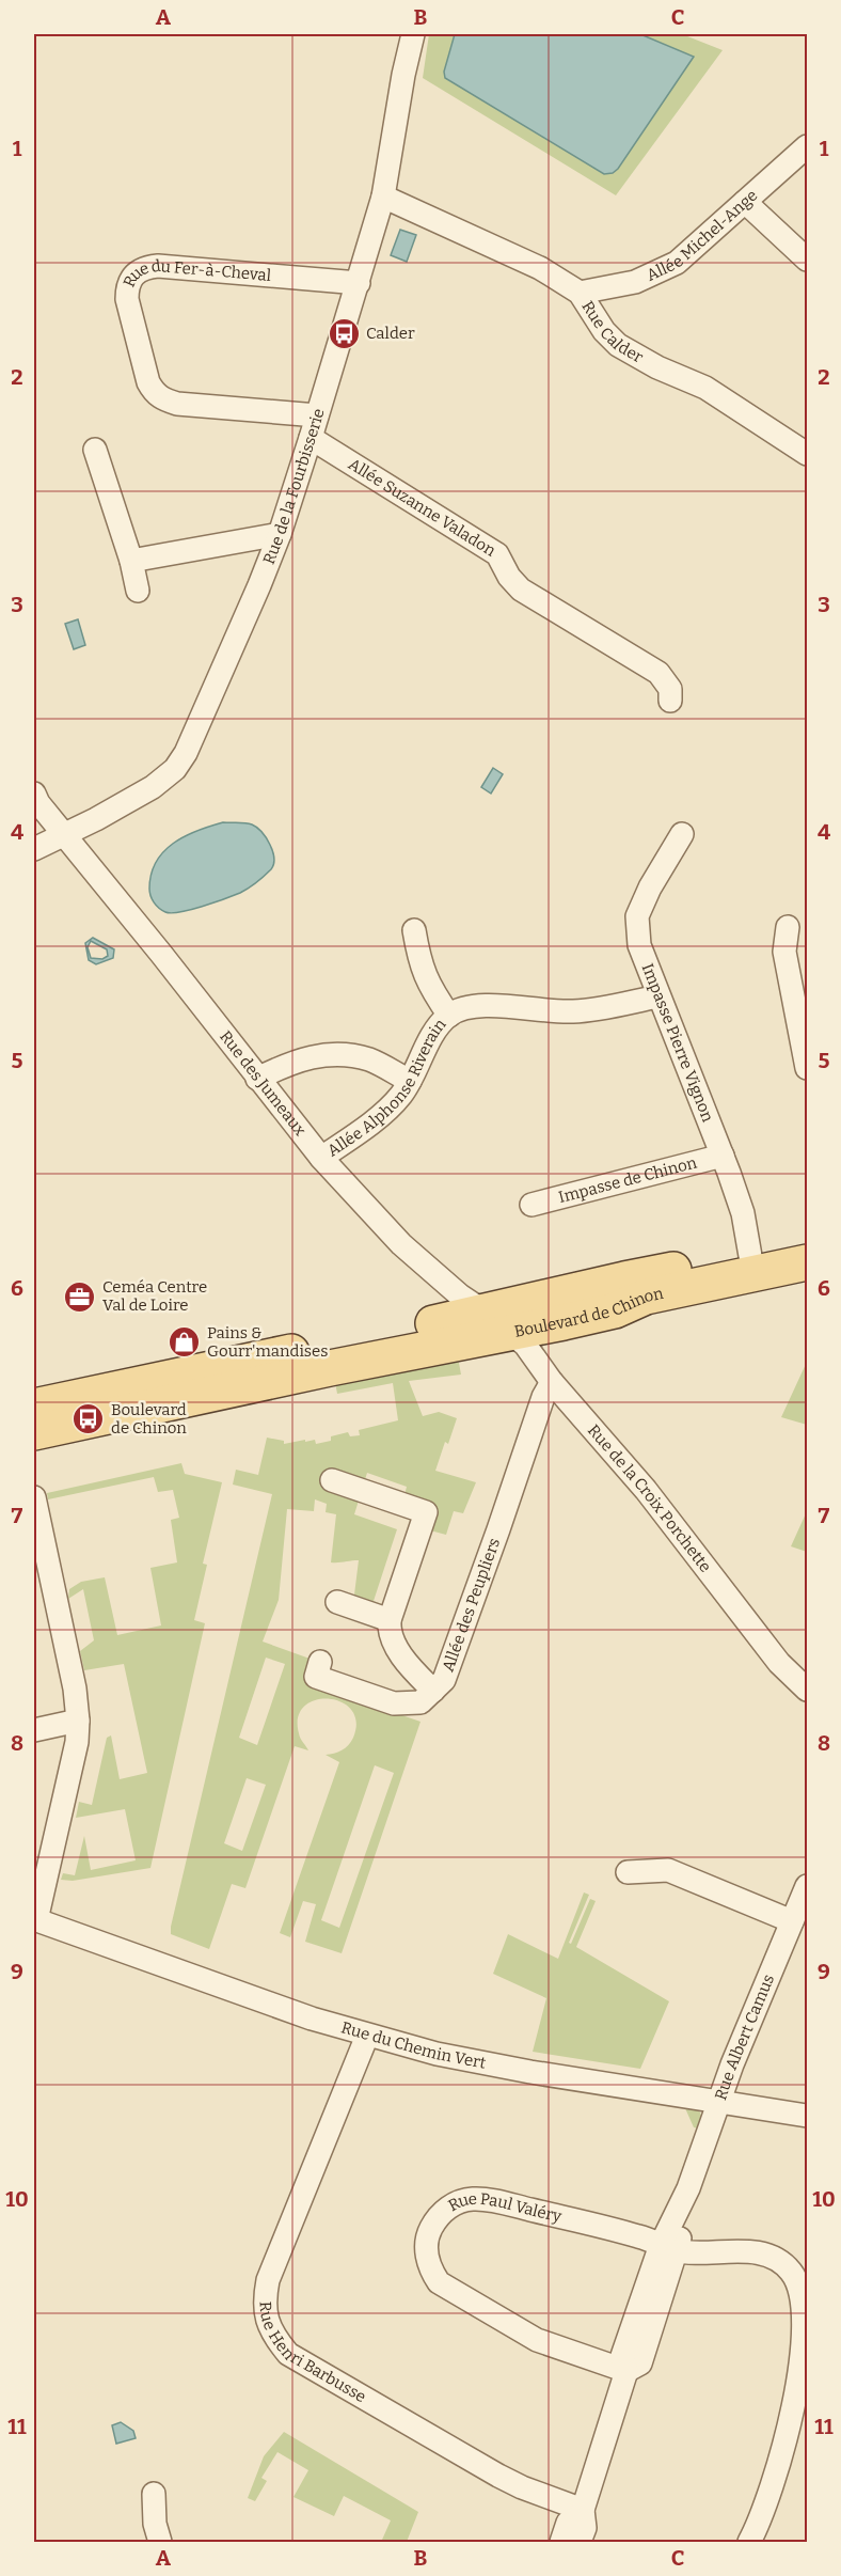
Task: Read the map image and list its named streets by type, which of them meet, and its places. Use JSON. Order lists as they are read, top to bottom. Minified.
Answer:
{"streets":{"main road":["Boulevard de Chinon"],"street":["Allée Michel-Ange","Rue du Fer-à-Cheval","Rue Calder","Rue de la Fourbisserie","Allée Suzanne Valadon","Impasse Pierre Vignon","Rue des Jumeaux","Allée Alphonse Riverain","Impasse de Chinon","Rue de la Croix Porchette","Allée des Peupliers","Rue Albert Camus","Rue du Chemin Vert","Rue Paul Valéry","Rue Henri Barbusse"]},"crossings":[["Allée Michel-Ange","Rue Calder"],["Rue du Fer-à-Cheval","Rue de la Fourbisserie"],["Rue Calder","Rue de la Fourbisserie"],["Rue de la Fourbisserie","Allée Suzanne Valadon"],["Rue de la Fourbisserie","Rue des Jumeaux"],["Impasse Pierre Vignon","Allée Alphonse Riverain"],["Impasse Pierre Vignon","Impasse de Chinon"],["Impasse Pierre Vignon","Boulevard de Chinon"],["Rue des Jumeaux","Allée Alphonse Riverain"],["Rue des Jumeaux","Boulevard de Chinon"],["Rue des Jumeaux","Rue de la Croix Porchette"],["Boulevard de Chinon","Rue de la Croix Porchette"],["Rue de la Croix Porchette","Allée des Peupliers"],["Rue Albert Camus","Rue du Chemin Vert"],["Rue Albert Camus","Rue Paul Valéry"],["Rue Albert Camus","Rue Henri Barbusse"],["Rue du Chemin Vert","Rue Henri Barbusse"]],"places":{"bus stop":["Calder","Boulevard de Chinon"],"office":["Ceméa Centre Val de Loire"],"shop":["Pains & Gourr'mandises"]},"grid":{"columns":["A","B","C"],"rows":["1","2","3","4","5","6","7","8","9","10","11"]}}
